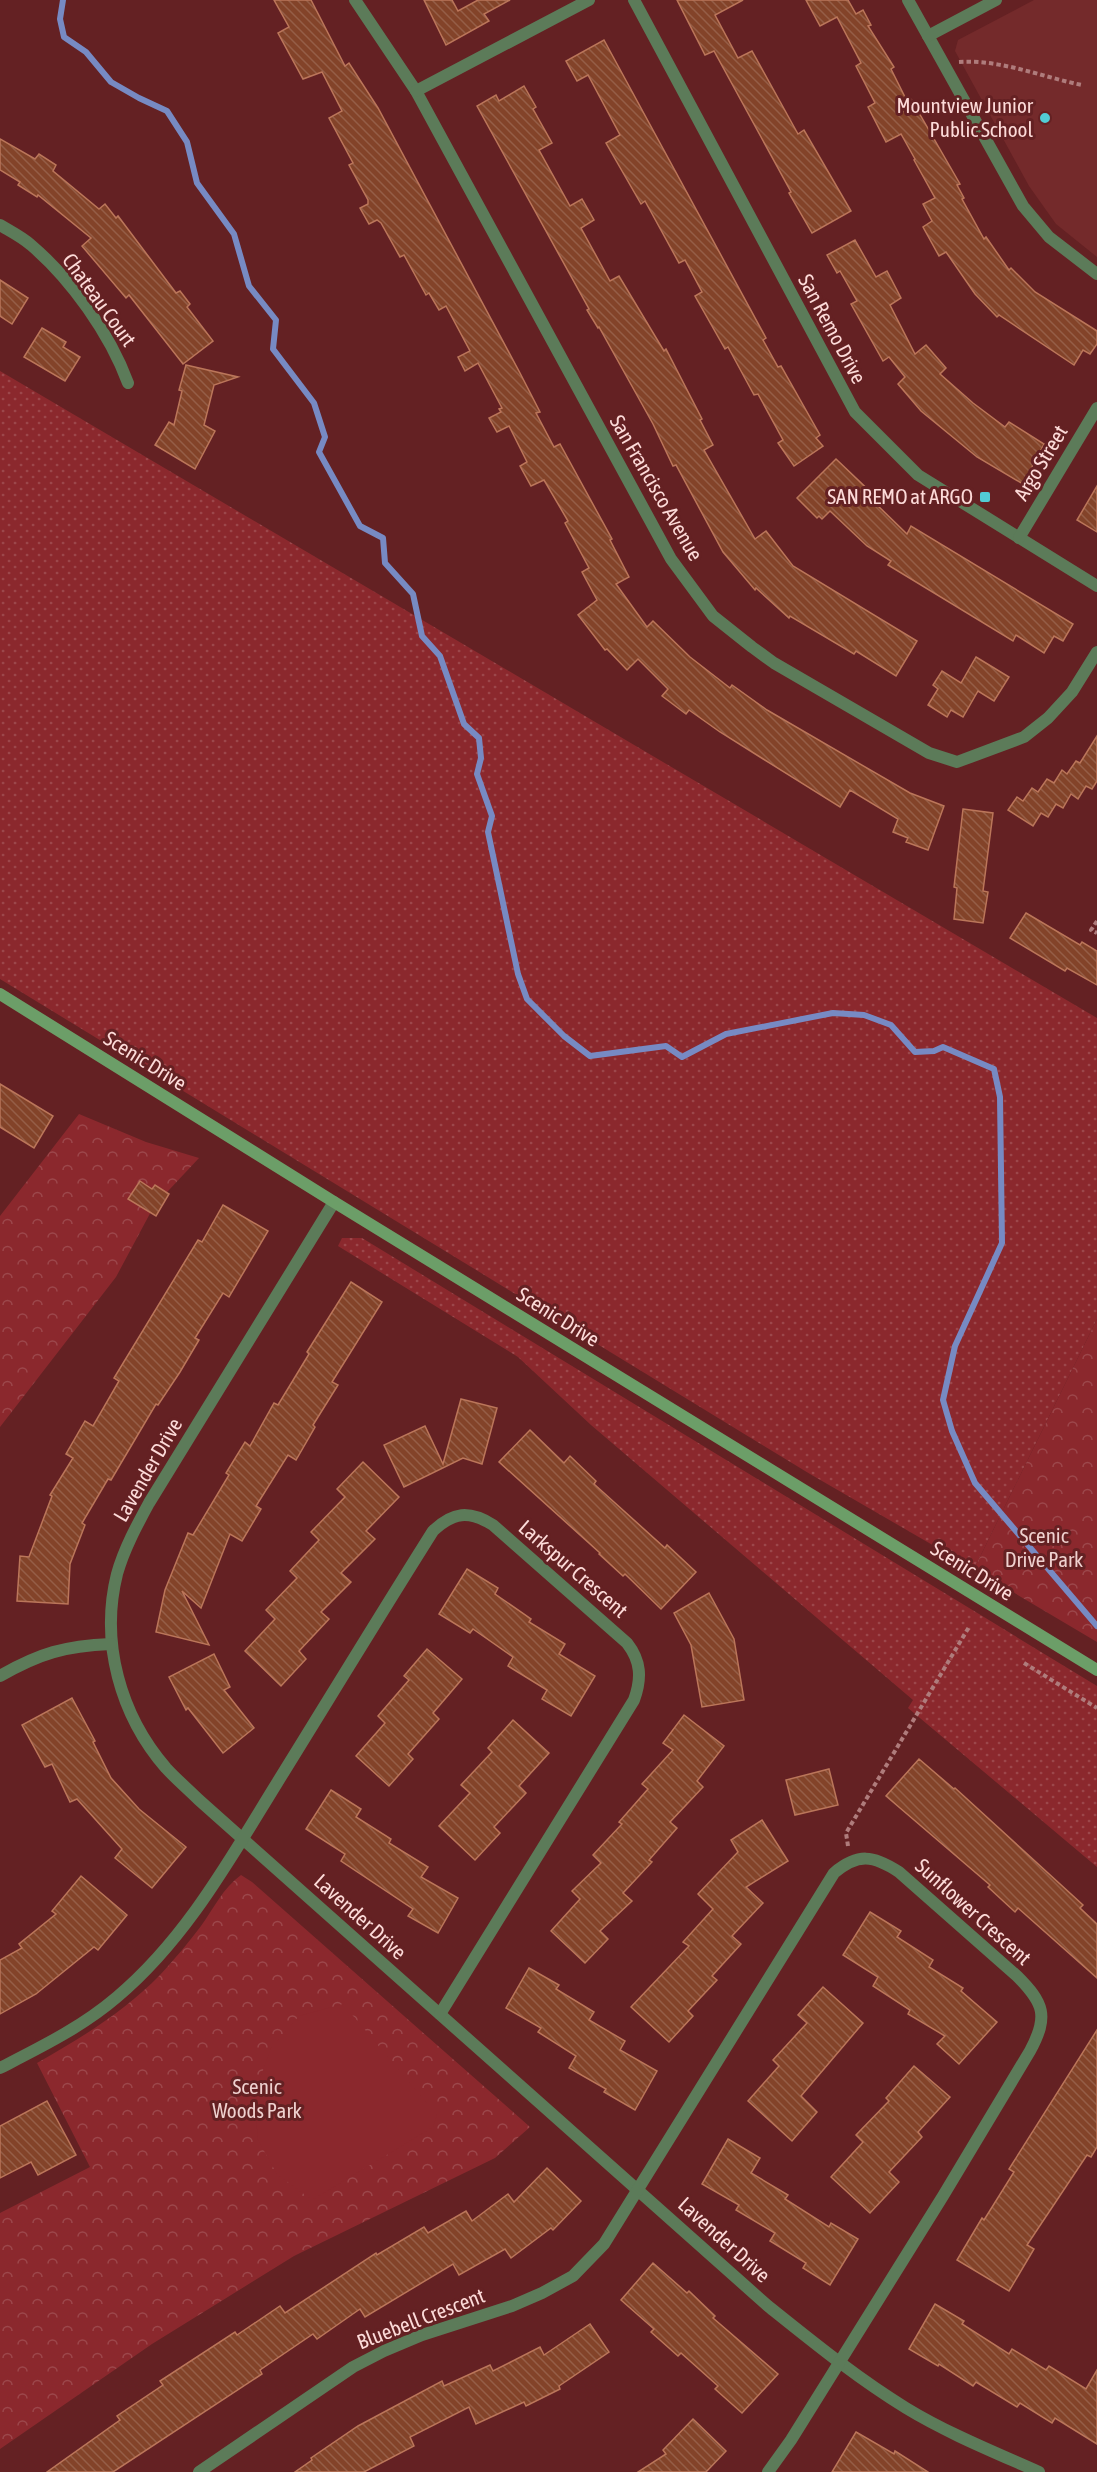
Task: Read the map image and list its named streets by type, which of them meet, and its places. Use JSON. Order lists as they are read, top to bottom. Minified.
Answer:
{"streets":{"street":["Chateau Court","San Remo Drive","Argo Street","San Francisco Avenue","Scenic Drive","Lavender Drive","Larkspur Crescent","Sunflower Crescent","Bluebell Crescent"]},"crossings":[["San Remo Drive","Argo Street"],["Scenic Drive","Lavender Drive"],["Lavender Drive","Larkspur Crescent"],["Lavender Drive","Sunflower Crescent"],["Lavender Drive","Bluebell Crescent"],["Sunflower Crescent","Bluebell Crescent"]],"parks":["Scenic Drive Park","Scenic Woods Park"],"places":{"other":["Mountview Junior Public School"],"transit":["SAN REMO at ARGO"]}}
